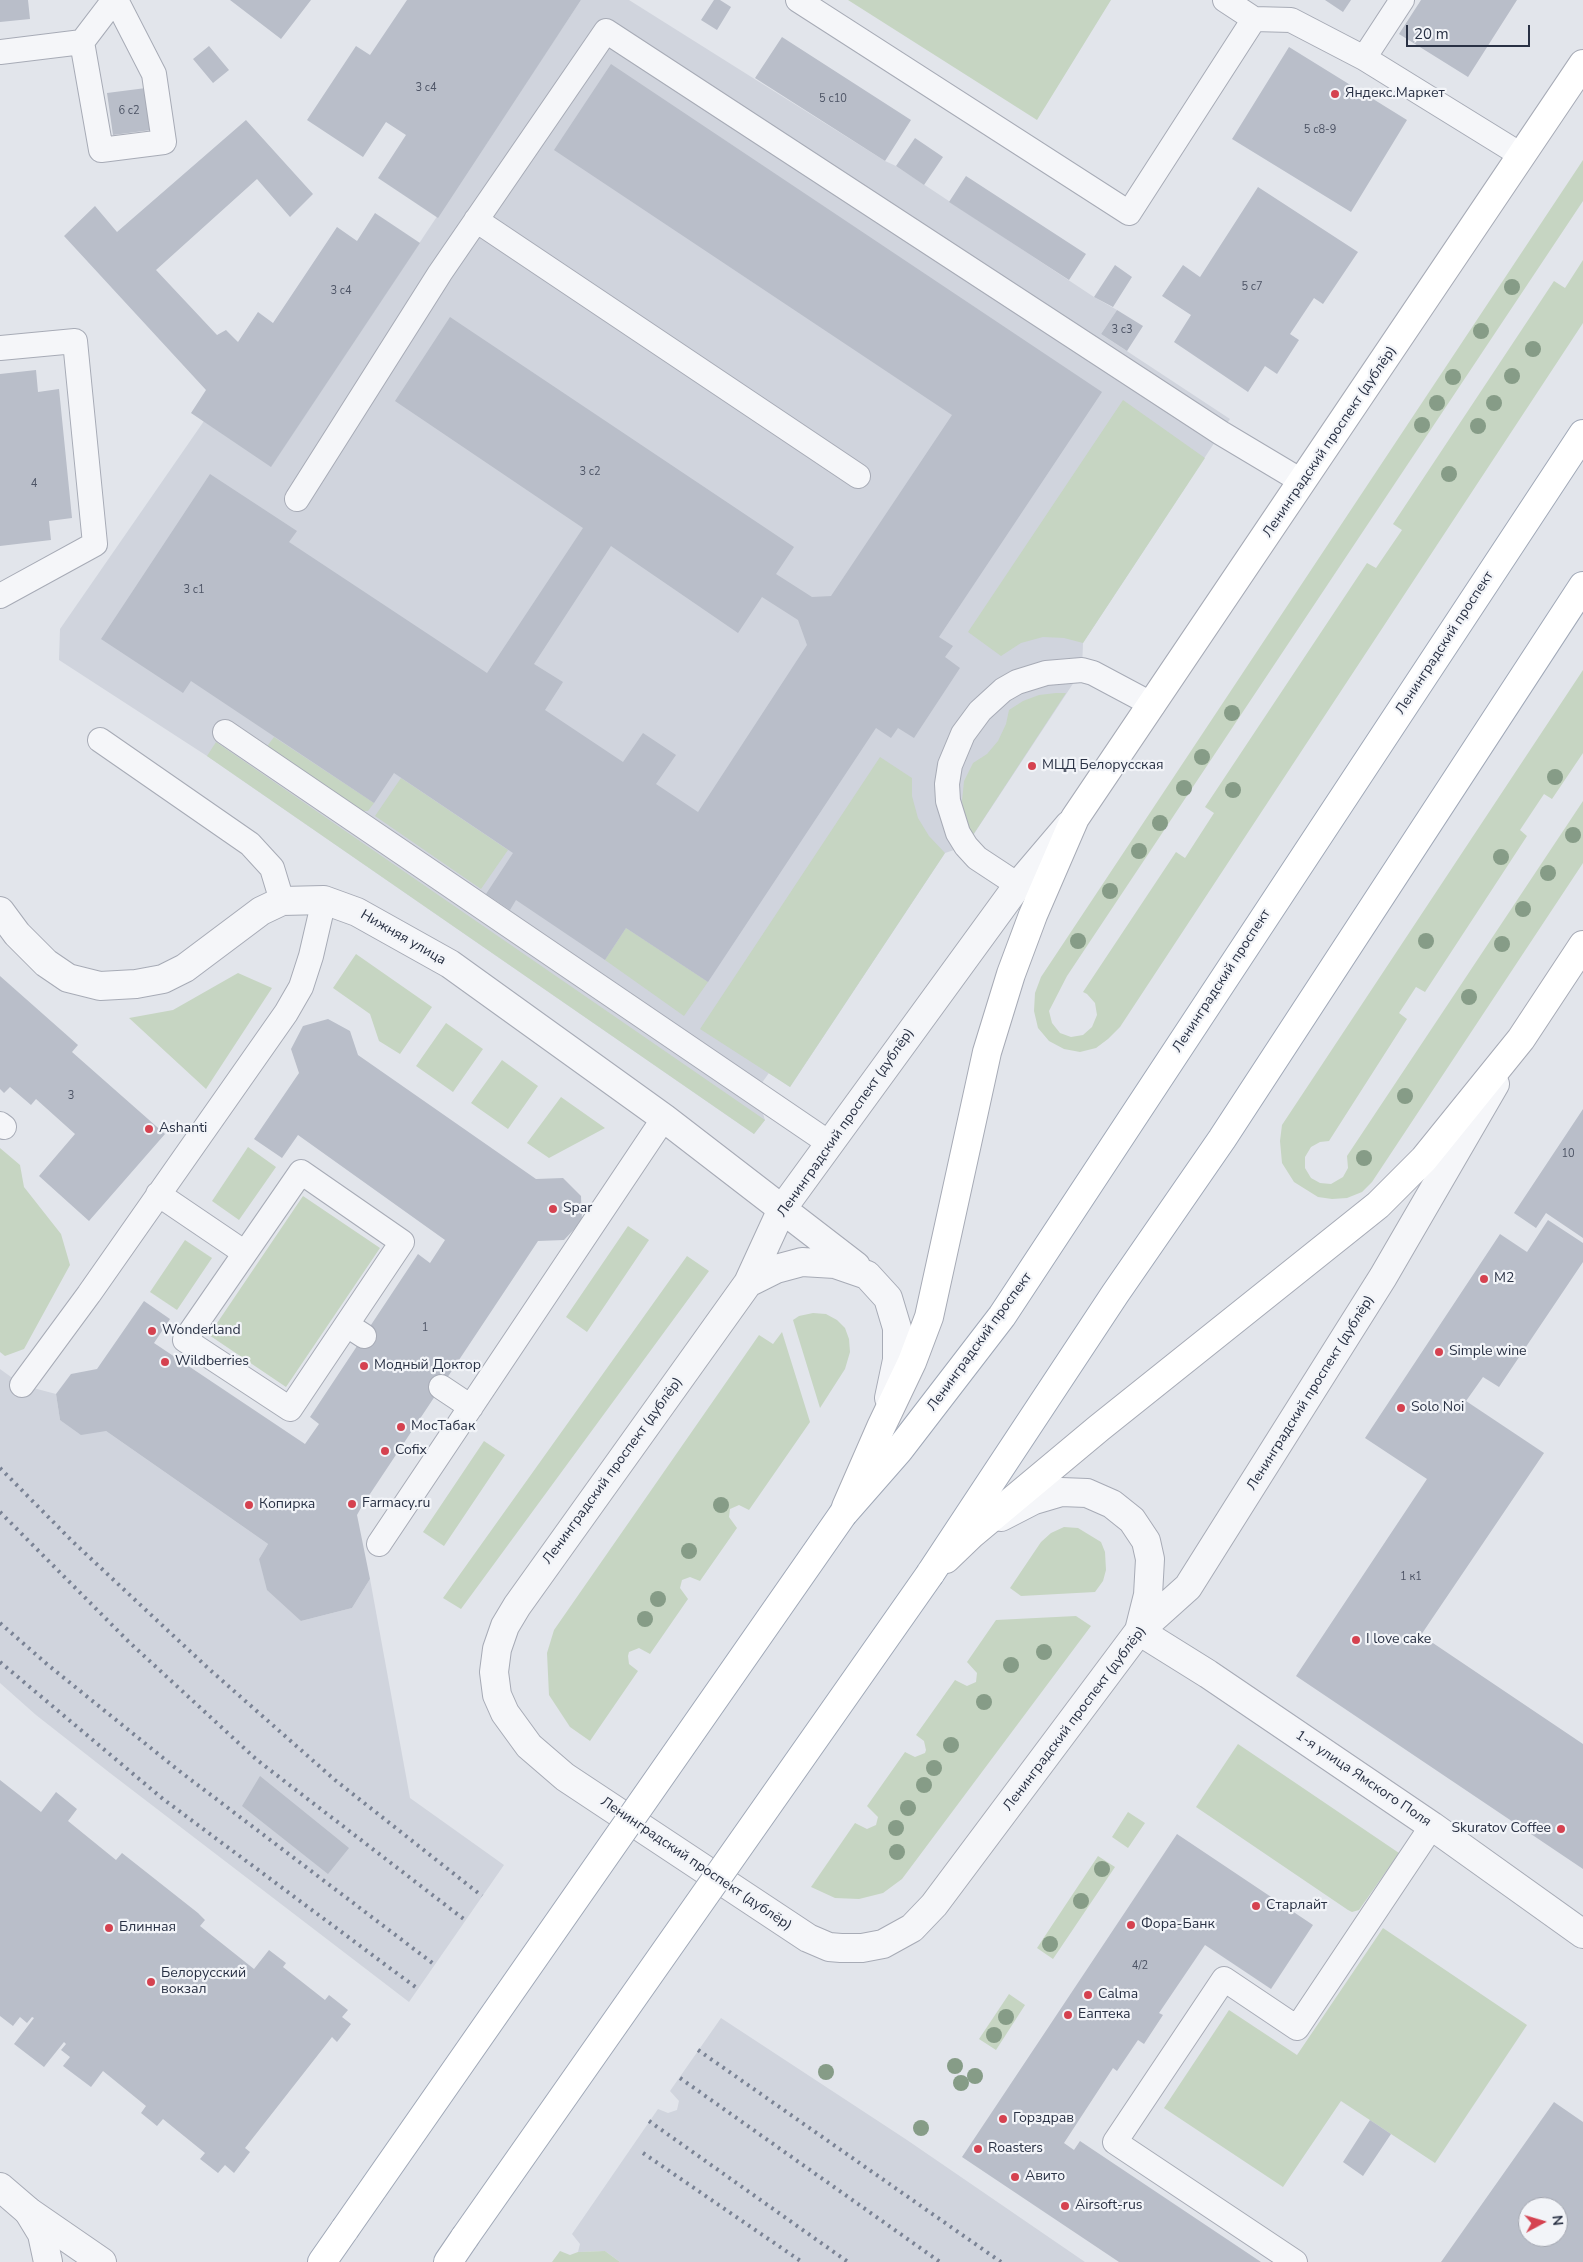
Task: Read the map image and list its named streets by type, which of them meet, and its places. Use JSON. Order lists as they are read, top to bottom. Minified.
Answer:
{"streets":{"main road":["Ленинградский проспект (дублёр)","Ленинградский проспект"],"street":["Нижняя улица","1-я улица Ямского Поля"]},"crossings":[["Ленинградский проспект (дублёр)","Ленинградский проспект"],["Ленинградский проспект (дублёр)","Нижняя улица"],["Ленинградский проспект (дублёр)","1-я улица Ямского Поля"]],"places":["Яндекс.Маркет","МЦД Белорусская","Ashanti","Spar","М2","Wonderland","Simple wine","Wildberries","Модный Доктор","Solo Noi","МосТабак","Cofix","Farmacy.ru","Копирка","I love cake","Skuratov Coffee","Старлайт","Фора-Банк","Блинная","Белорусский вокзал","Calma","Еаптека","Горздрав","Roasters","Авито","Airsoft-rus"],"house_numbers":["3 с4","5 с10","6 с2","5 с8-9","5 с7","3 с4","3 с3","3 с2","4","3 с1","3","10","1","1 к1","4/2"],"scale_bar":"20 m","north":"right"}
